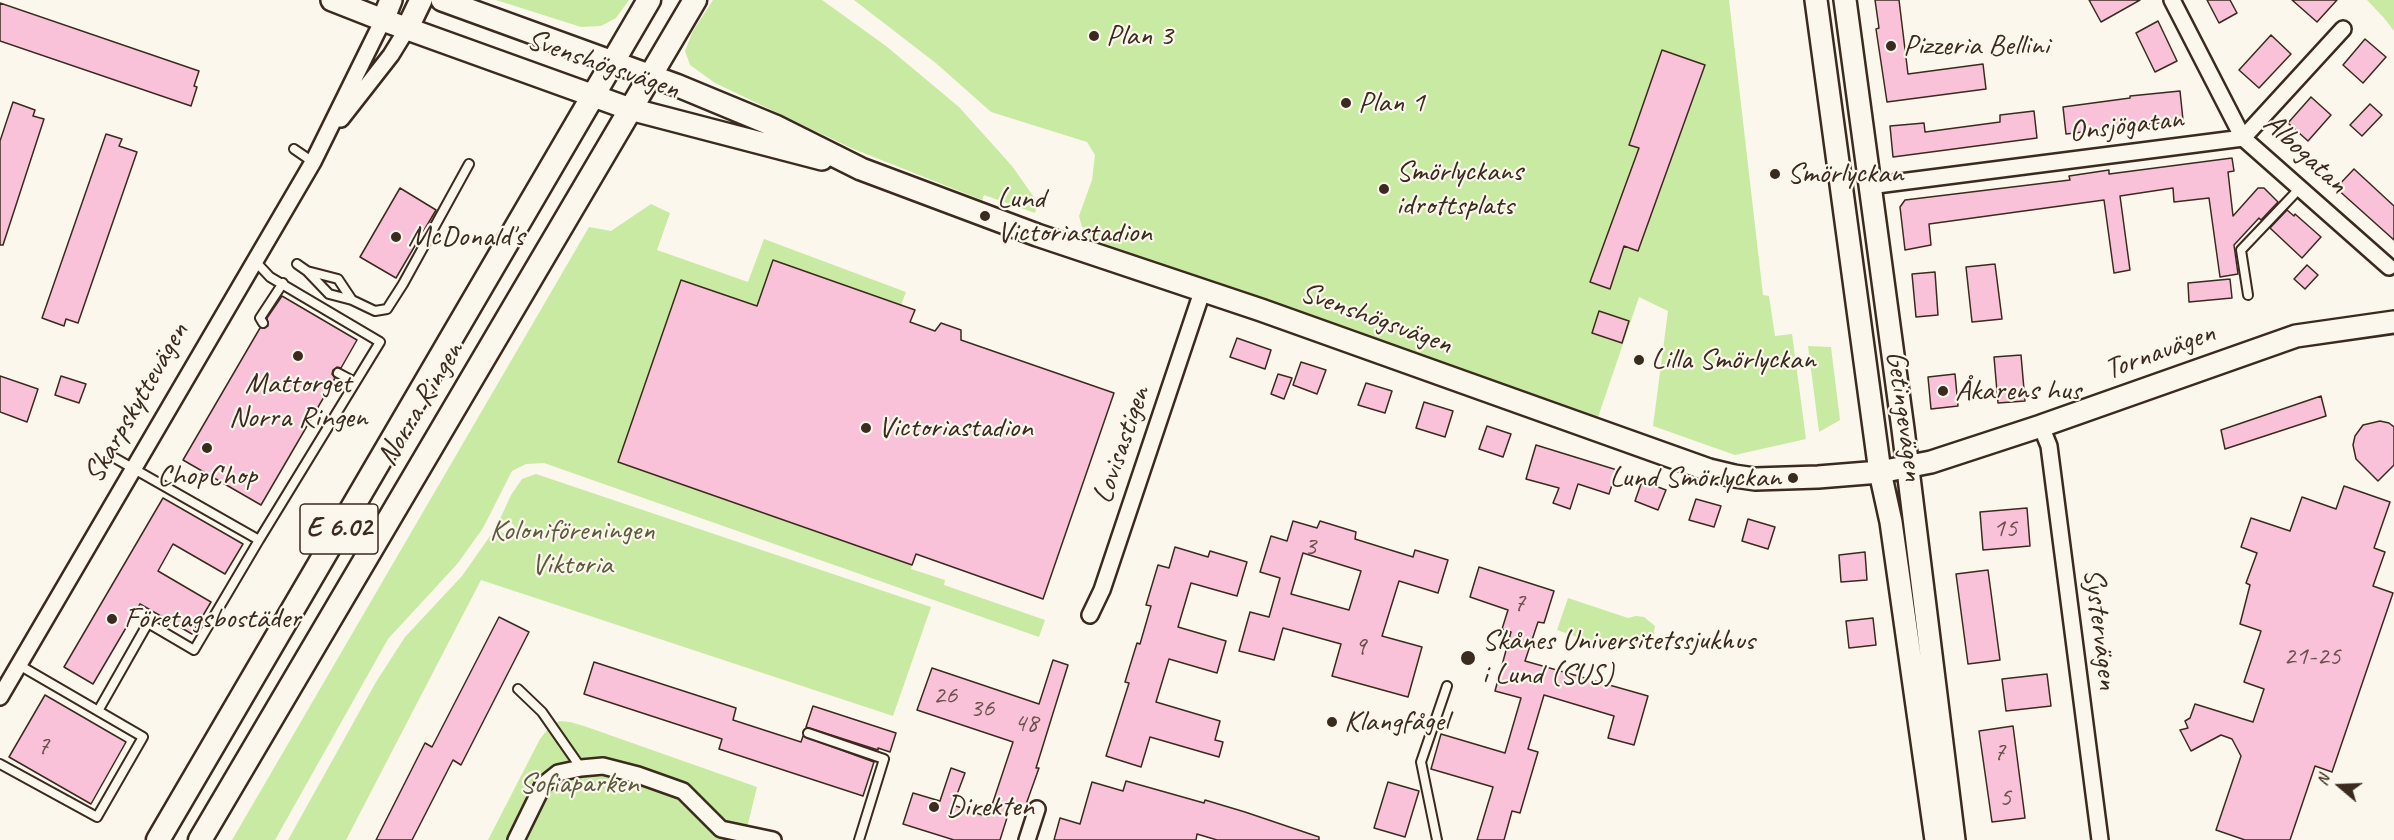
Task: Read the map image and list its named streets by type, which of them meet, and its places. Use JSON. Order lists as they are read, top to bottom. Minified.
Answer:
{"streets":{"main road":["Svenshögsvägen","Tornavägen","Skarpskyttevägen","Norra Ringen","Getingevägen","E 6.02"],"street":["Onsjögatan","Albogatan","Lovisastigen","Systervägen"]},"crossings":[["Svenshögsvägen","Tornavägen"],["Svenshögsvägen","Skarpskyttevägen"],["Svenshögsvägen","Norra Ringen"],["Svenshögsvägen","Getingevägen"],["Svenshögsvägen","Lovisastigen"],["Onsjögatan","Albogatan"],["Onsjögatan","Getingevägen"],["Tornavägen","Getingevägen"],["Tornavägen","Systervägen"]],"parks":["Koloniföreningen Viktoria","Sofiaparken"],"places":["Plan 3","Pizzeria Bellini","Plan 1","Smörlyckan","Smörlyckans idrottsplats","Lund Victoriastadion","McDonald's","Mattorget Norra Ringen","Lilla Smörlyckan","Åkarens hus","Victoriastadion","ChopChop","Lund Smörlyckan","Företagsbostäder","Skånes Universitetssjukhus i Lund (SUS)","Klangfågel","Direkten"],"house_numbers":["15","3","7","9","21-25","26","36","48","7","7","5"],"north":"left"}
